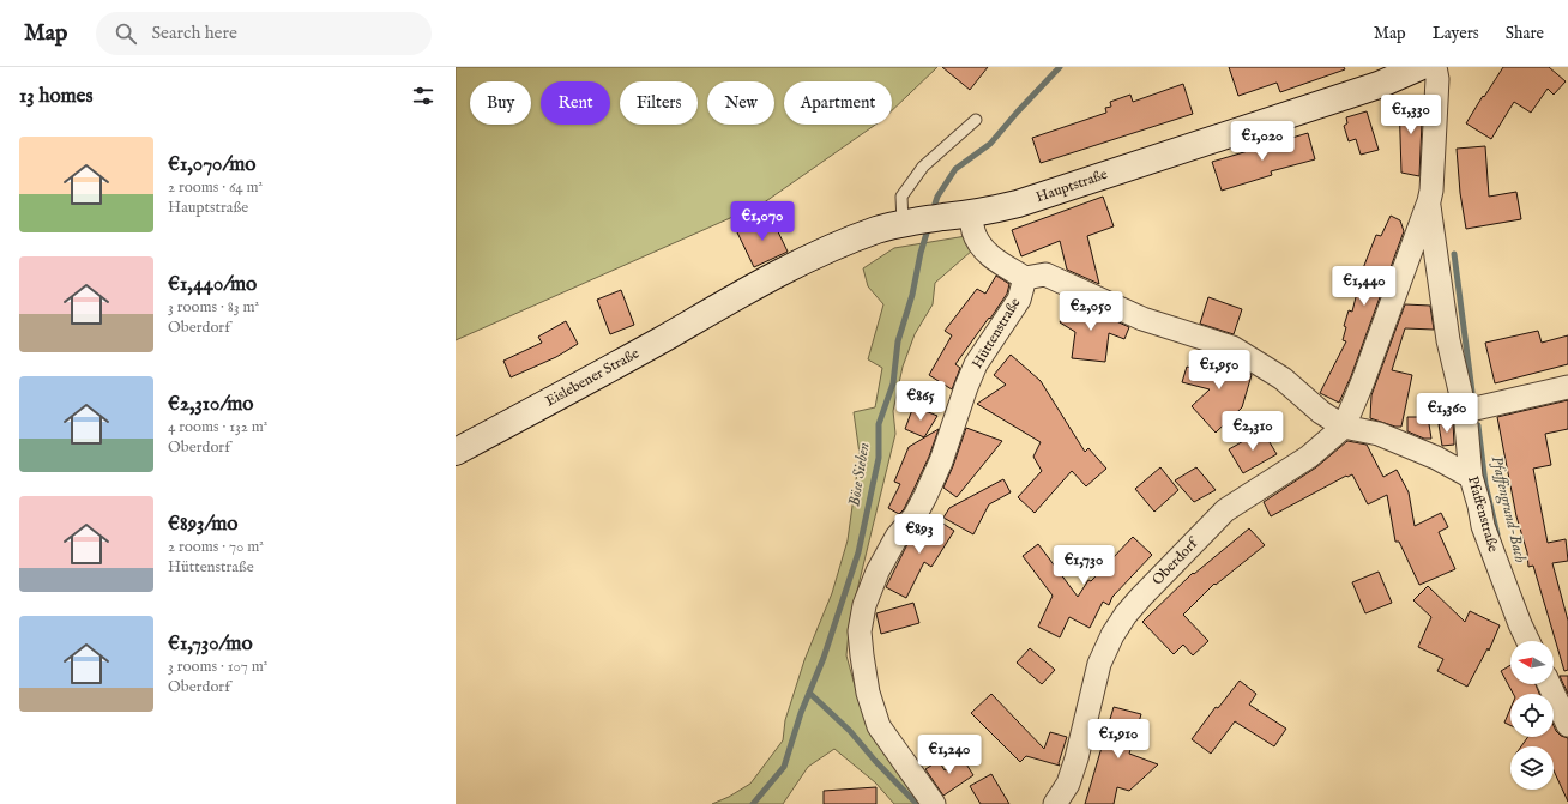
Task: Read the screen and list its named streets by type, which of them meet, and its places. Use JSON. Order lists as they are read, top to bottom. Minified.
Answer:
{"streets":{"main road":["Hauptstraße","Eislebener Straße"],"street":["Hüttenstraße","Pfaffenstraße","Oberdorf"]},"crossings":[["Hauptstraße","Eislebener Straße"],["Pfaffenstraße","Oberdorf"]],"water":["Böse Sieben","Pfaffengrund-Bach"],"north":"left","page":{"header":"Map","search":"Search here","nav":["Map","Layers","Share"],"heading":"13 homes","chip":["Buy","Rent","Filters","New","Apartment"],"price":["€1,330","€1,020","€1,070","€1,440","€2,050","€1,950","€865","€1,360","€2,310","€893","€1,730","€1,910","€1,240"],"list":[{"name":"€1,070/mo","note":"2 rooms · 64 m² · Hauptstraße"},{"name":"€1,440/mo","note":"3 rooms · 83 m² · Oberdorf"},{"name":"€2,310/mo","note":"4 rooms · 132 m² · Oberdorf"},{"name":"€893/mo","note":"2 rooms · 70 m² · Hüttenstraße"},{"name":"€1,730/mo","note":"3 rooms · 107 m² · Oberdorf"}]}}
